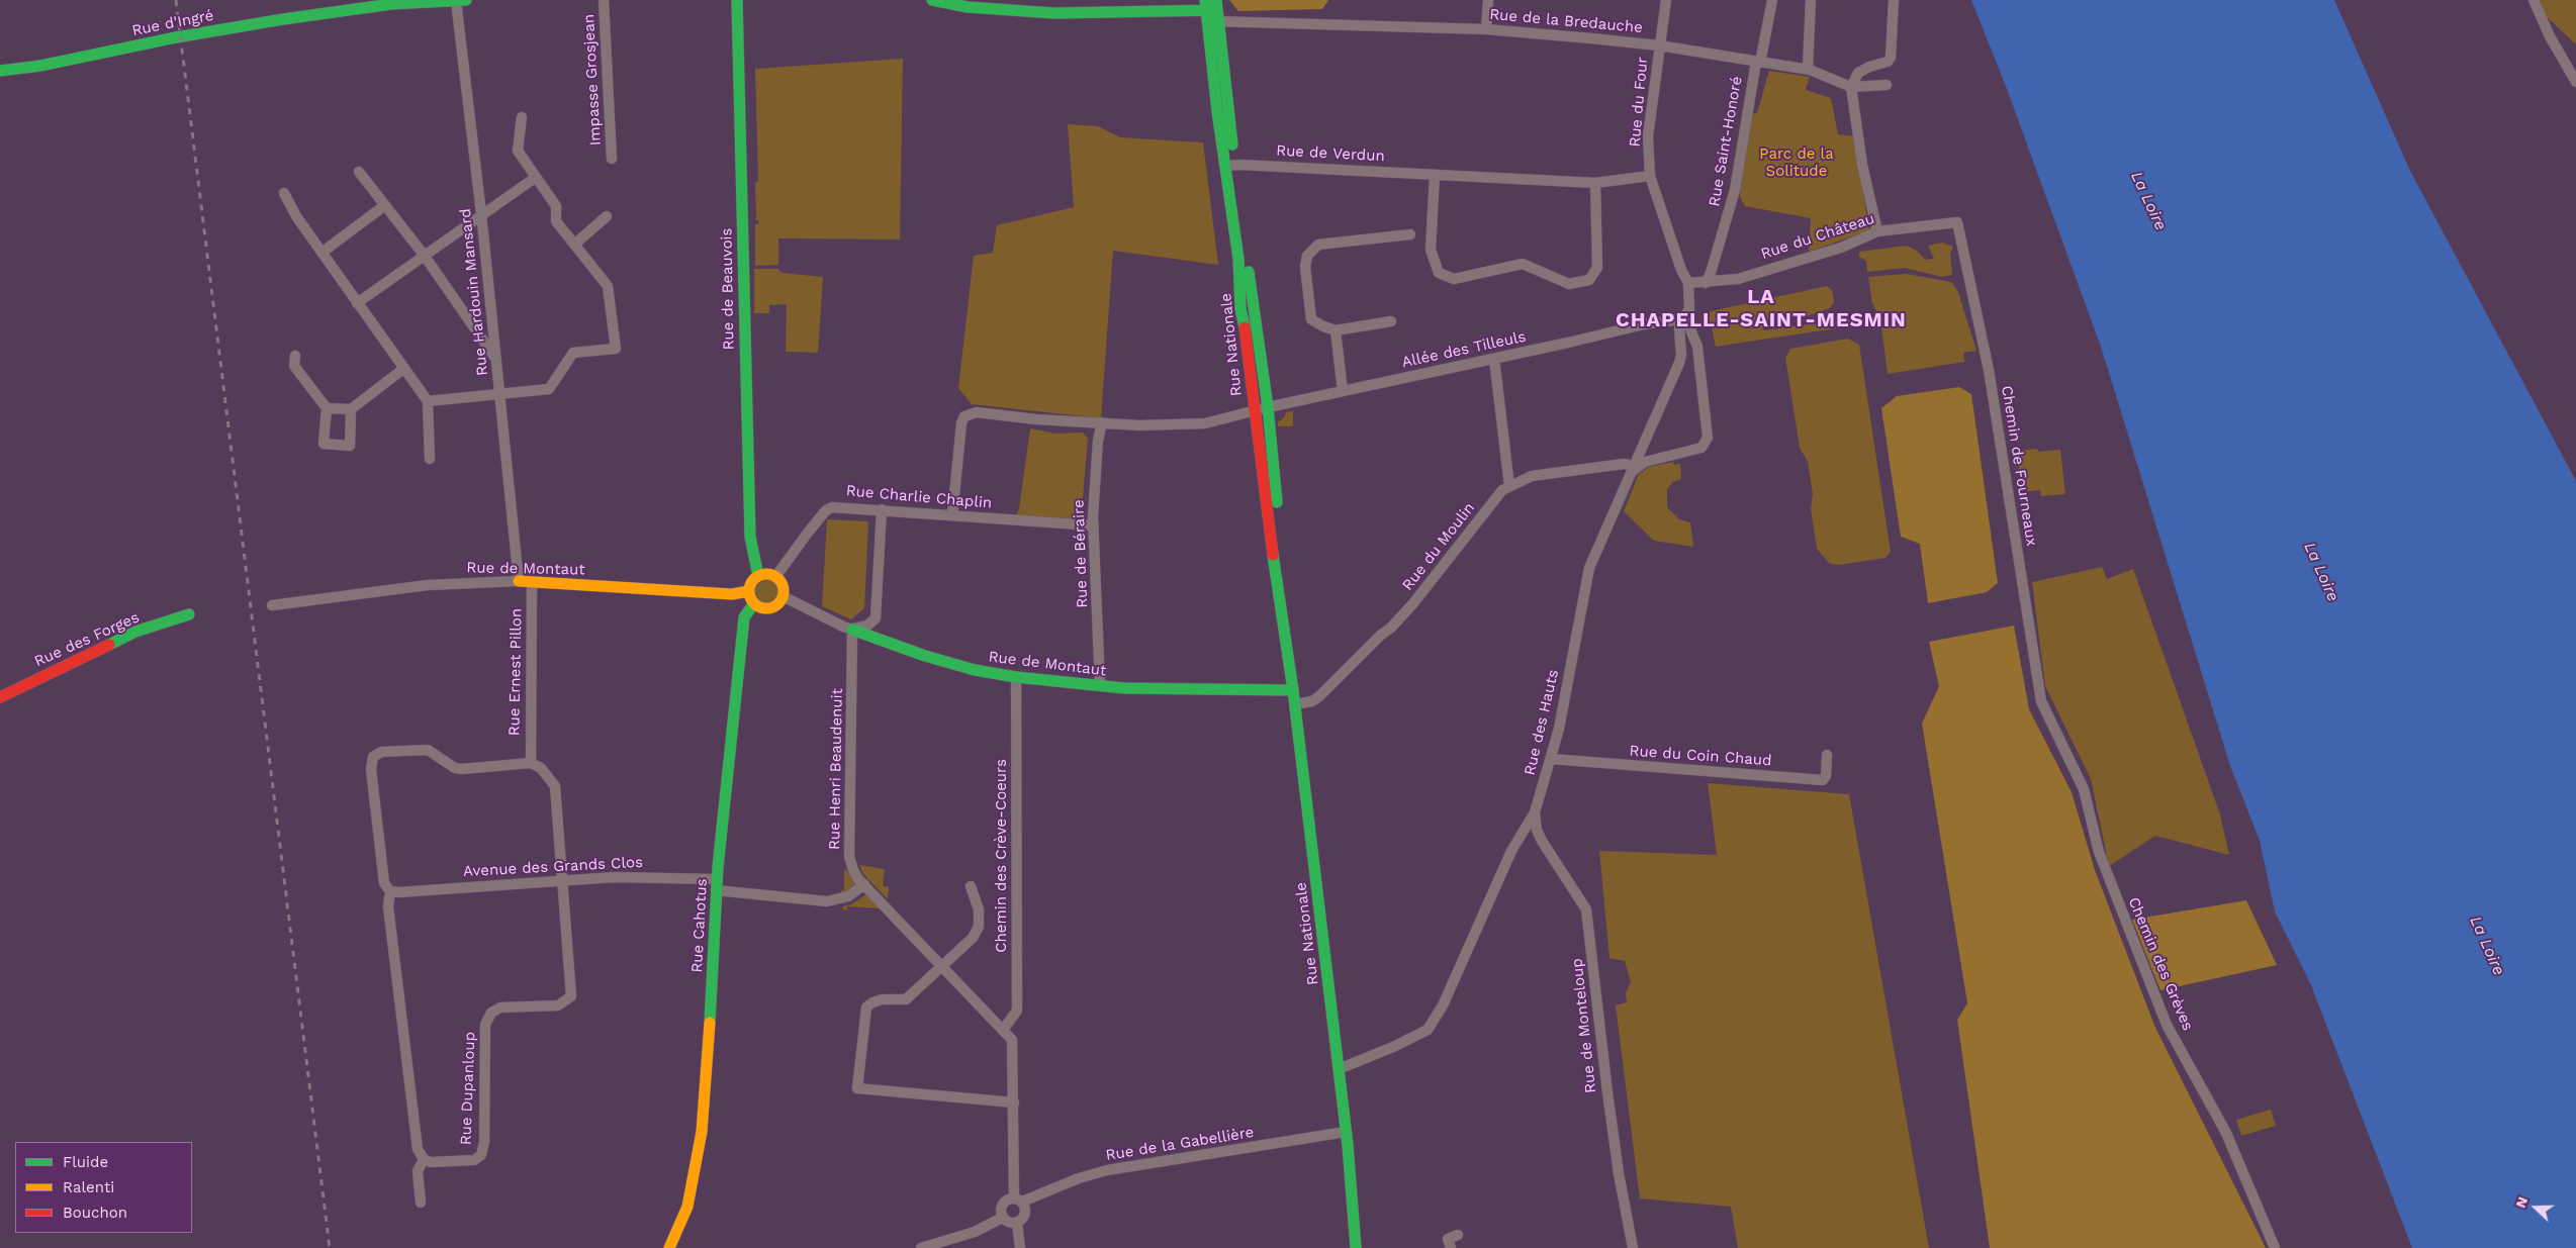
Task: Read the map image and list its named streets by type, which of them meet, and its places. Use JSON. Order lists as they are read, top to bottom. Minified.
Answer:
{"streets":{"street":["Rue de la Bredauche","Rue d'Ingré","Impasse Grosjean","Rue du Four","Rue Saint-Honoré","Rue de Verdun","Rue du Château","Rue de Beauvois","Rue Hardouin Mansard","Rue Nationale","Allée des Tilleuls","Chemin de Fourneaux","Rue Charlie Chaplin","Rue du Moulin","Rue de Béraire","Rue de Montaut","Rue des Forges","Rue Ernest Pillon","Rue des Hauts","Rue du Coin Chaud","Rue Henri Beaudenuit","Chemin des Crève-Coeurs","Avenue des Grands Clos","Rue Cahotus","Chemin des Grèves","Rue de Monteloup","Rue Dupanloup","Rue de la Gabellière"]},"crossings":[["Rue de la Bredauche","Rue du Four"],["Rue de la Bredauche","Rue Saint-Honoré"],["Rue de la Bredauche","Rue Nationale"],["Rue d'Ingré","Rue Hardouin Mansard"],["Rue du Four","Rue de Verdun"],["Rue du Four","Rue du Château"],["Rue du Four","Allée des Tilleuls"],["Rue du Four","Rue des Hauts"],["Rue Saint-Honoré","Rue du Château"],["Rue de Verdun","Rue Nationale"],["Rue du Château","Chemin de Fourneaux"],["Rue de Beauvois","Rue Charlie Chaplin"],["Rue de Beauvois","Rue de Montaut"],["Rue de Beauvois","Rue Cahotus"],["Rue Hardouin Mansard","Rue de Montaut"],["Rue Nationale","Allée des Tilleuls"],["Rue Nationale","Rue du Moulin"],["Rue Nationale","Rue de Montaut"],["Rue Nationale","Rue des Hauts"],["Rue Nationale","Rue de la Gabellière"],["Allée des Tilleuls","Rue des Hauts"],["Chemin de Fourneaux","Chemin des Grèves"],["Rue Charlie Chaplin","Rue de Béraire"],["Rue Charlie Chaplin","Rue de Montaut"],["Rue Charlie Chaplin","Rue Cahotus"],["Rue du Moulin","Rue des Hauts"],["Rue de Béraire","Rue de Montaut"],["Rue de Montaut","Rue Ernest Pillon"],["Rue de Montaut","Rue Henri Beaudenuit"],["Rue de Montaut","Chemin des Crève-Coeurs"],["Rue de Montaut","Rue Cahotus"],["Rue des Hauts","Rue du Coin Chaud"],["Rue des Hauts","Rue de Monteloup"],["Rue Henri Beaudenuit","Chemin des Crève-Coeurs"],["Rue Henri Beaudenuit","Avenue des Grands Clos"],["Rue Henri Beaudenuit","Rue de la Gabellière"],["Avenue des Grands Clos","Rue Cahotus"],["Avenue des Grands Clos","Rue Dupanloup"]],"districts":["LA CHAPELLE-SAINT-MESMIN"],"water":["La Loire"],"parks":["Parc de la Solitude"],"legend":["Fluide","Ralenti","Bouchon"],"north":"left"}
